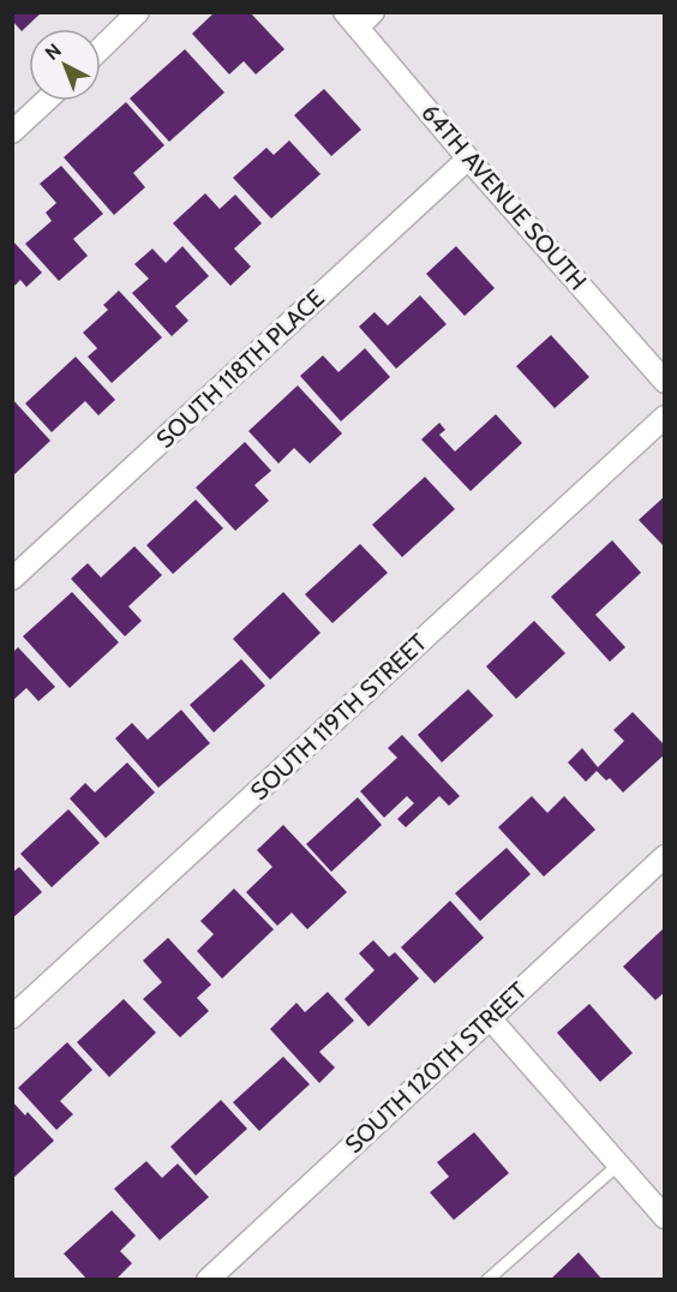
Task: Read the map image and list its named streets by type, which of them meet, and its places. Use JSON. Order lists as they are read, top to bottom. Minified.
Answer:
{"streets":{"street":["64TH AVENUE SOUTH","SOUTH 118TH PLACE","SOUTH 119TH STREET","SOUTH 120TH STREET"]},"crossings":[["64TH AVENUE SOUTH","SOUTH 118TH PLACE"]],"north":"top left"}
